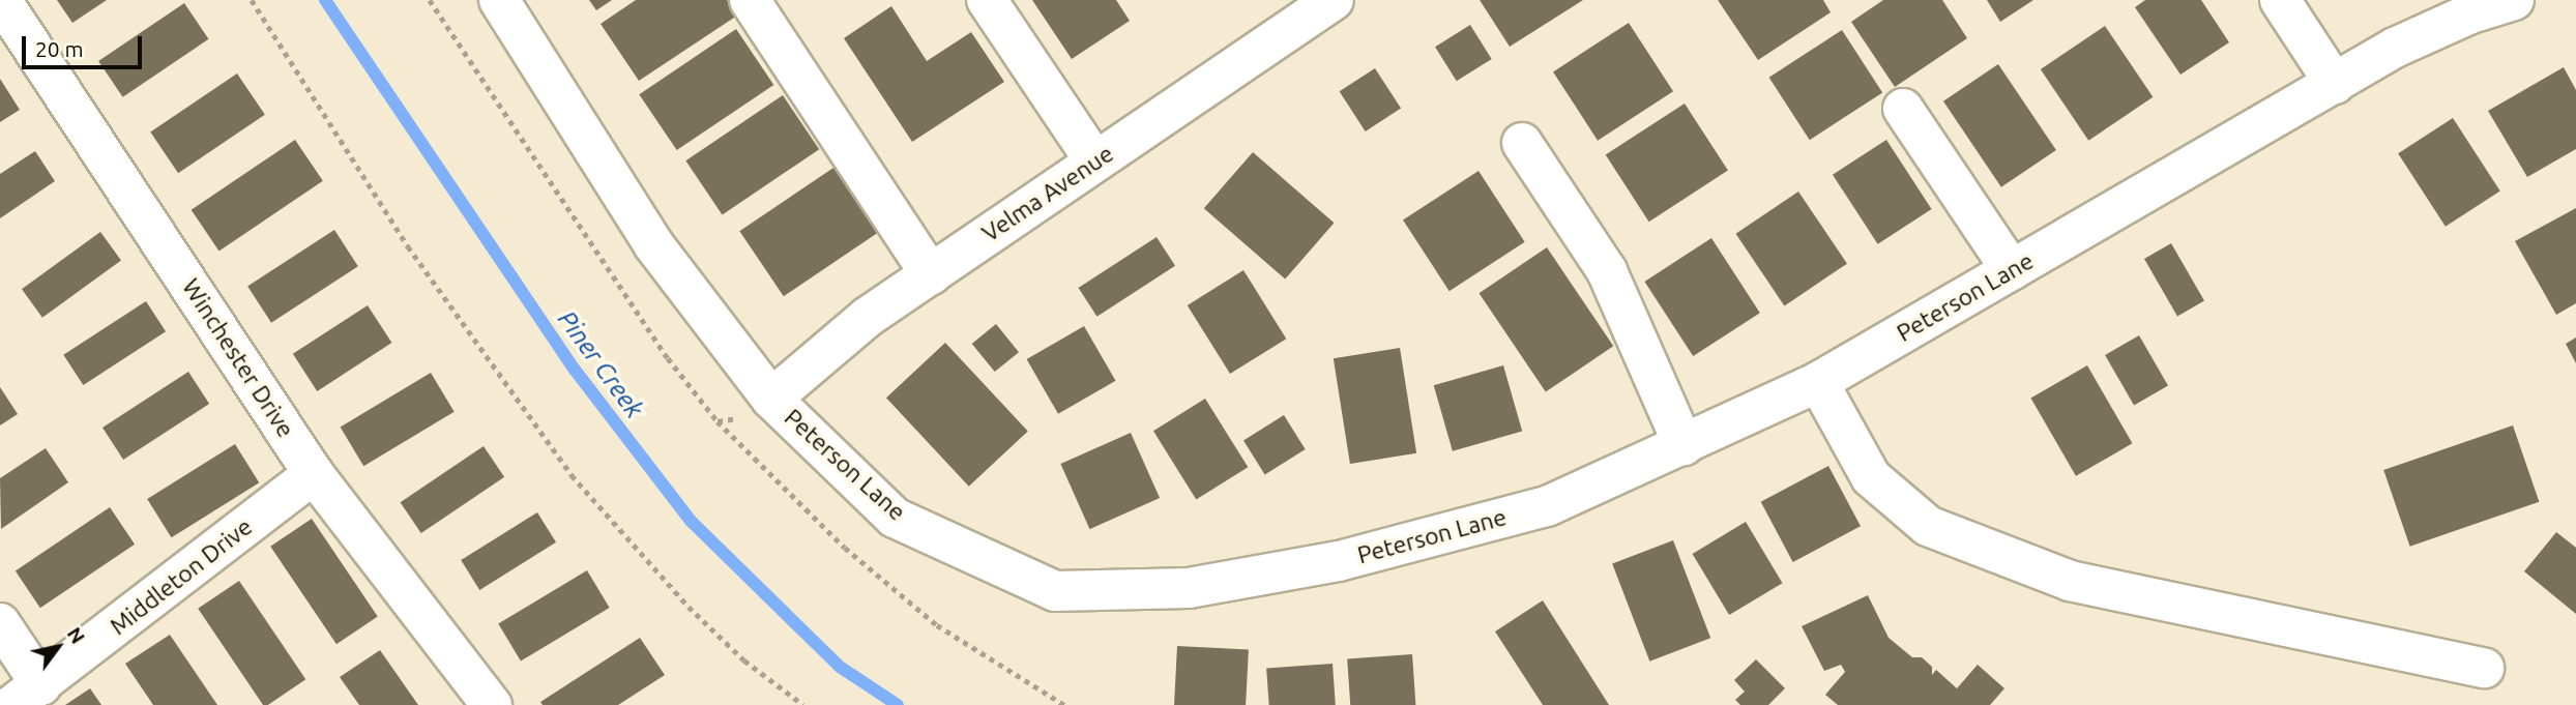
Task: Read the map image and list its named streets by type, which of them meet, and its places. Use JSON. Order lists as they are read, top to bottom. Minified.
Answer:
{"streets":{"street":["Velma Avenue","Peterson Lane","Winchester Drive","Middleton Drive"]},"crossings":[["Velma Avenue","Peterson Lane"],["Winchester Drive","Middleton Drive"]],"water":["Piner Creek"],"scale_bar":"20 m","north":"top right"}
